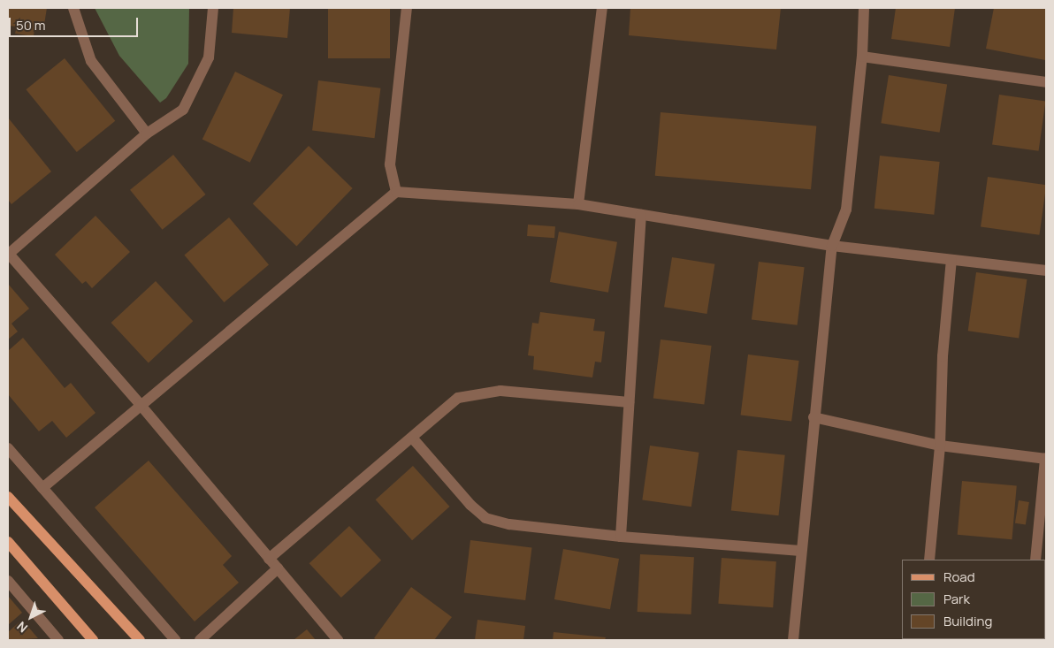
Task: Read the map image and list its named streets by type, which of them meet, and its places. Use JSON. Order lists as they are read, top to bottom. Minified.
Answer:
{"legend":["Road","Park","Building"],"scale_bar":"50 m","north":"bottom left"}
